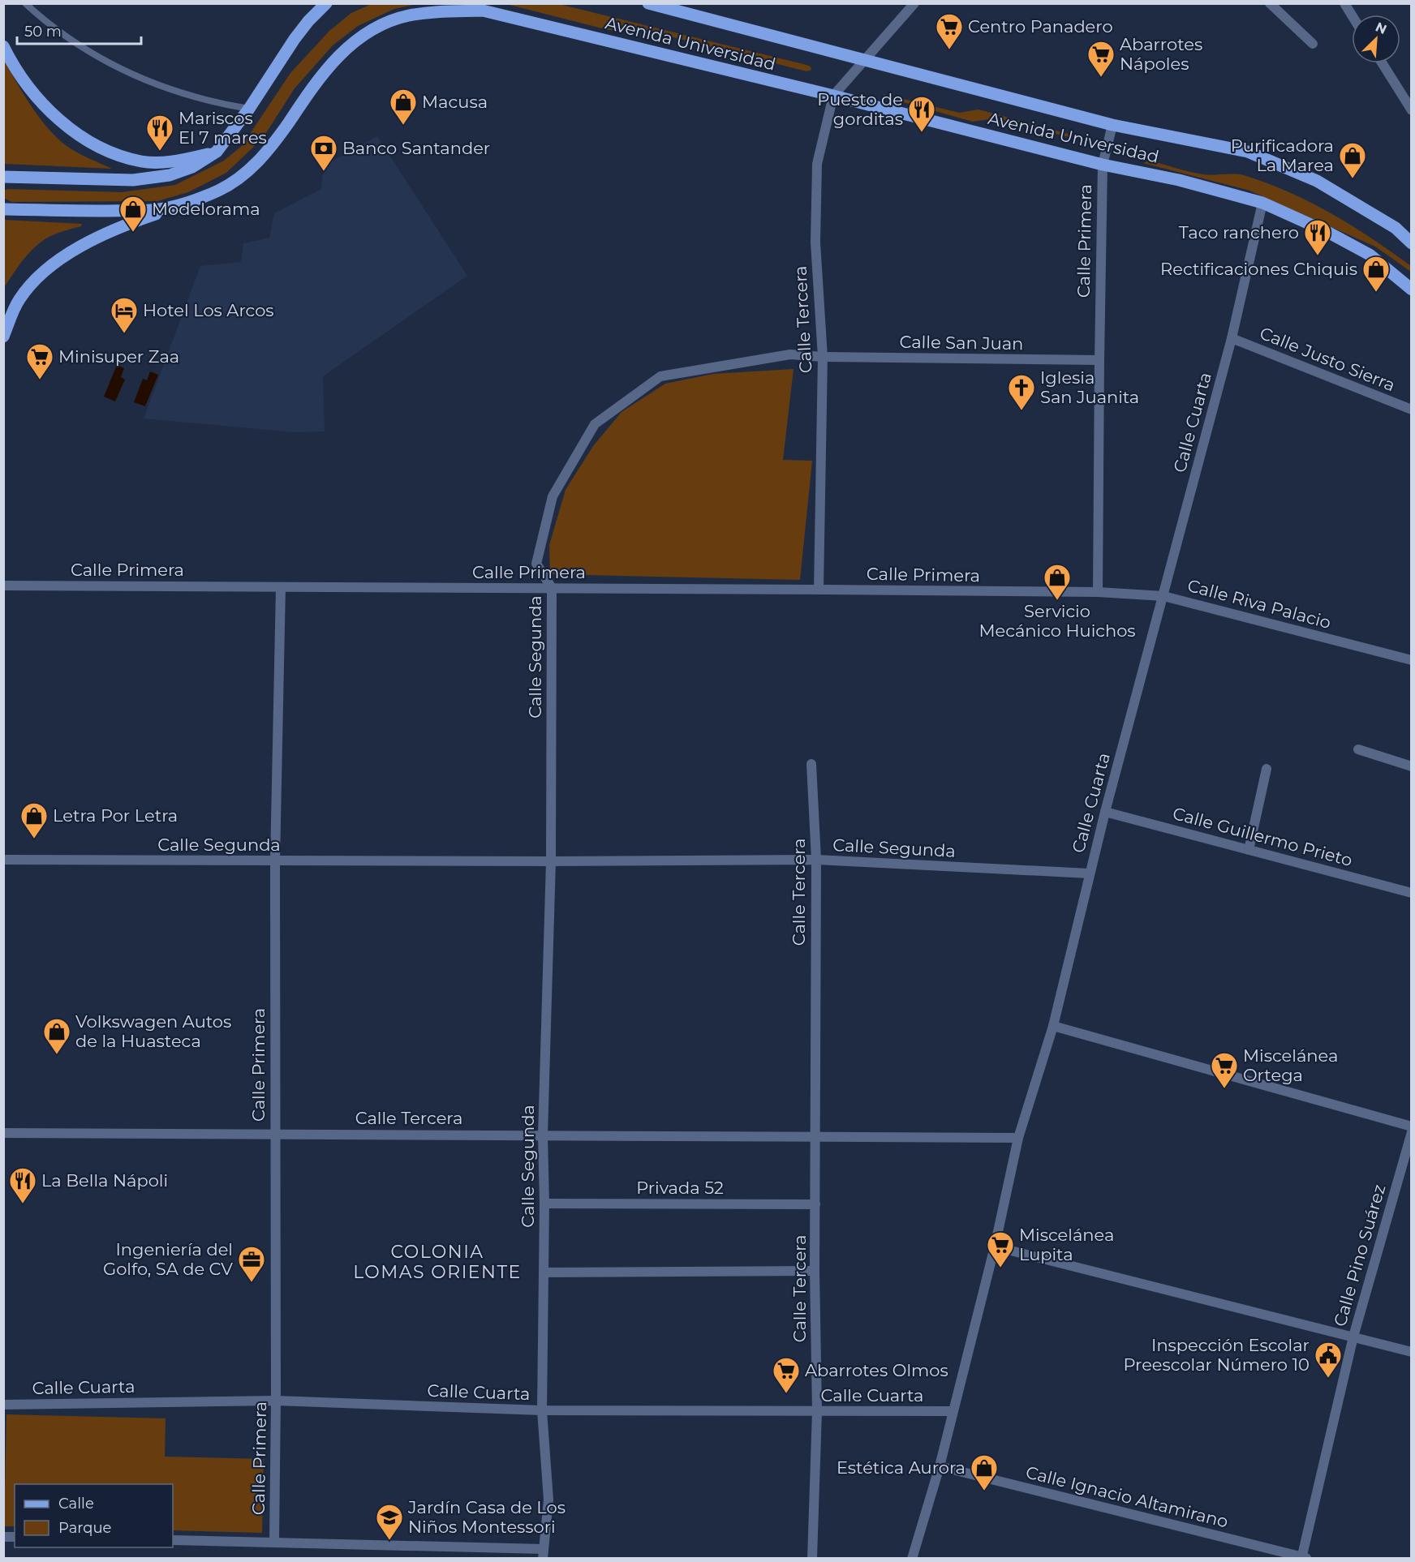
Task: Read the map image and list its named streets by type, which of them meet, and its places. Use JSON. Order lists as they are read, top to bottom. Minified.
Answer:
{"streets":{"main road":["Avenida Universidad"],"street":["Calle Primera","Calle Tercera","Calle San Juan","Calle Justo Sierra","Calle Cuarta","Calle Riva Palacio","Calle Segunda","Calle Guillermo Prieto","Privada 52","Calle Pino Suárez","Calle Ignacio Altamirano"]},"crossings":[["Avenida Universidad","Calle Primera"],["Avenida Universidad","Calle Tercera"],["Avenida Universidad","Calle Cuarta"],["Calle Primera","Calle Tercera"],["Calle Primera","Calle San Juan"],["Calle Primera","Calle Cuarta"],["Calle Primera","Calle Riva Palacio"],["Calle Primera","Calle Segunda"],["Calle Tercera","Calle San Juan"],["Calle Tercera","Calle Cuarta"],["Calle Tercera","Calle Segunda"],["Calle Tercera","Privada 52"],["Calle San Juan","Calle Segunda"],["Calle Justo Sierra","Calle Cuarta"],["Calle Cuarta","Calle Riva Palacio"],["Calle Cuarta","Calle Segunda"],["Calle Cuarta","Calle Guillermo Prieto"],["Calle Cuarta","Calle Ignacio Altamirano"],["Calle Segunda","Privada 52"],["Calle Pino Suárez","Calle Ignacio Altamirano"]],"districts":["COLONIA LOMAS ORIENTE"],"places":{"supermarket":["Centro Panadero","Abarrotes Nápoles","Minisuper Zaa","Miscelánea Ortega","Miscelánea Lupita","Abarrotes Olmos"],"shop":["Macusa","Purificadora La Marea","Modelorama","Rectificaciones Chiquis","Servicio Mecánico Huichos","Letra Por Letra","Volkswagen Autos de la Huasteca","Estética Aurora"],"restaurant":["Puesto de gorditas","Mariscos El 7 mares","Taco ranchero","La Bella Nápoli"],"bank":["Banco Santander"],"hotel":["Hotel Los Arcos"],"church":["Iglesia San Juanita"],"office":["Ingeniería del Golfo, SA de CV"],"public building":["Inspección Escolar Preescolar Número 10"],"school or university":["Jardín Casa de Los Niños Montessori"]},"legend":["Calle","Parque"],"scale_bar":"50 m","north":"top right"}
